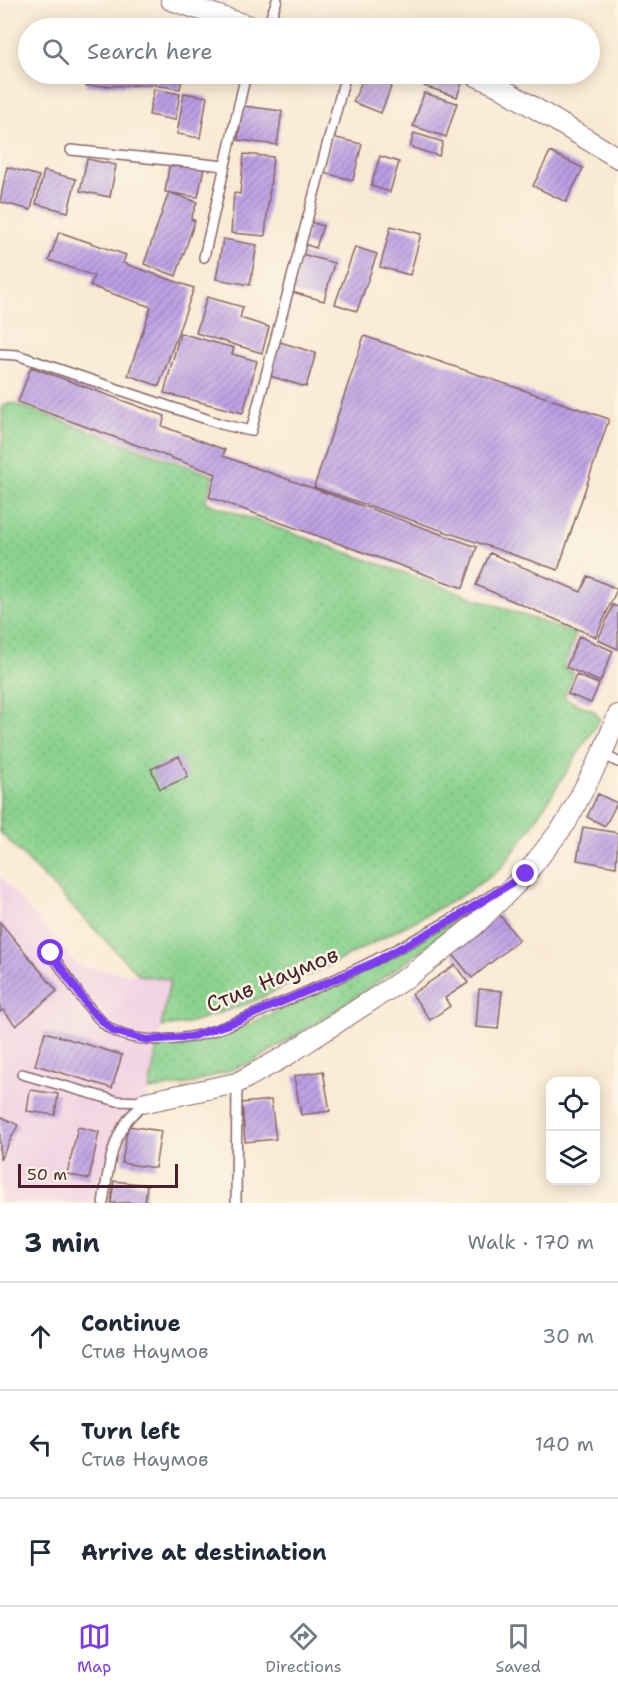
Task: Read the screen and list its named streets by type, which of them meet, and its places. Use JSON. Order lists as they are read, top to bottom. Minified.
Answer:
{"streets":{"street":["Стив Наумов"]},"scale_bar":"50 m","page":{"search":"Search here","scale":"50 m","heading":["3 min","Walk · 170 m"],"list":[["Continue","Стив Наумов","30 m"],["Turn left","Стив Наумов","140 m"],"Arrive at destination"],"nav":["Map","Directions","Saved"]}}
